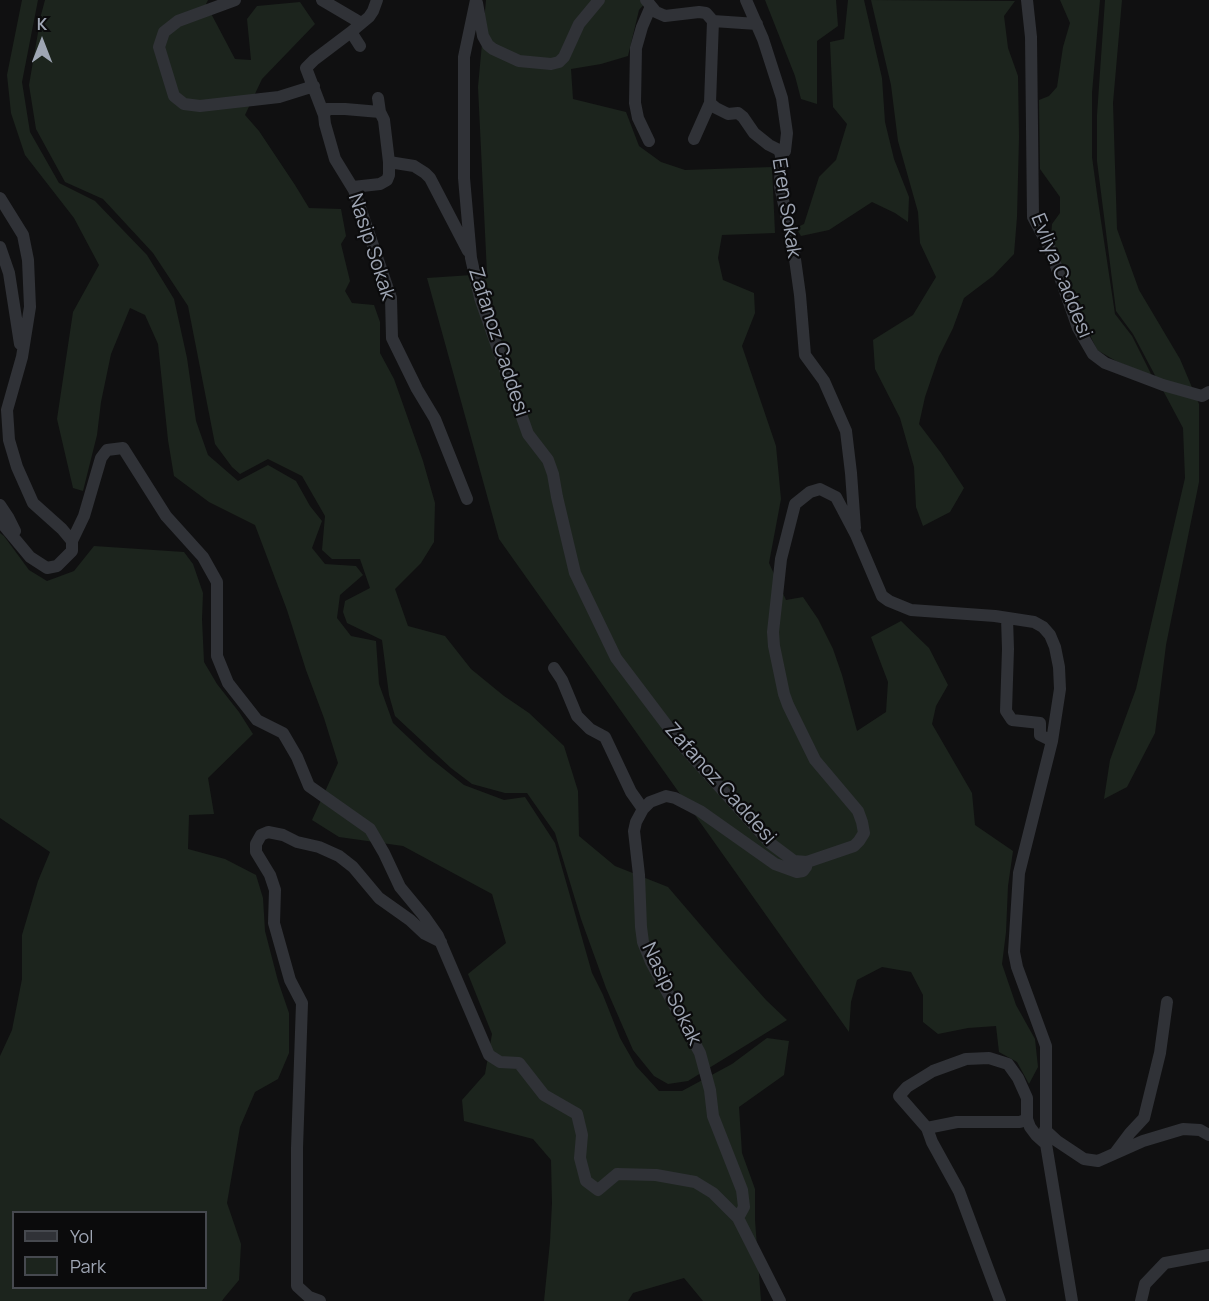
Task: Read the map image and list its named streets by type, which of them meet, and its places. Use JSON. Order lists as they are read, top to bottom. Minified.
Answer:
{"streets":{"street":["Eren Sokak","Nasip Sokak","Evliya Caddesi","Zafanoz Caddesi"]},"legend":["Yol","Park"],"north":"top"}
